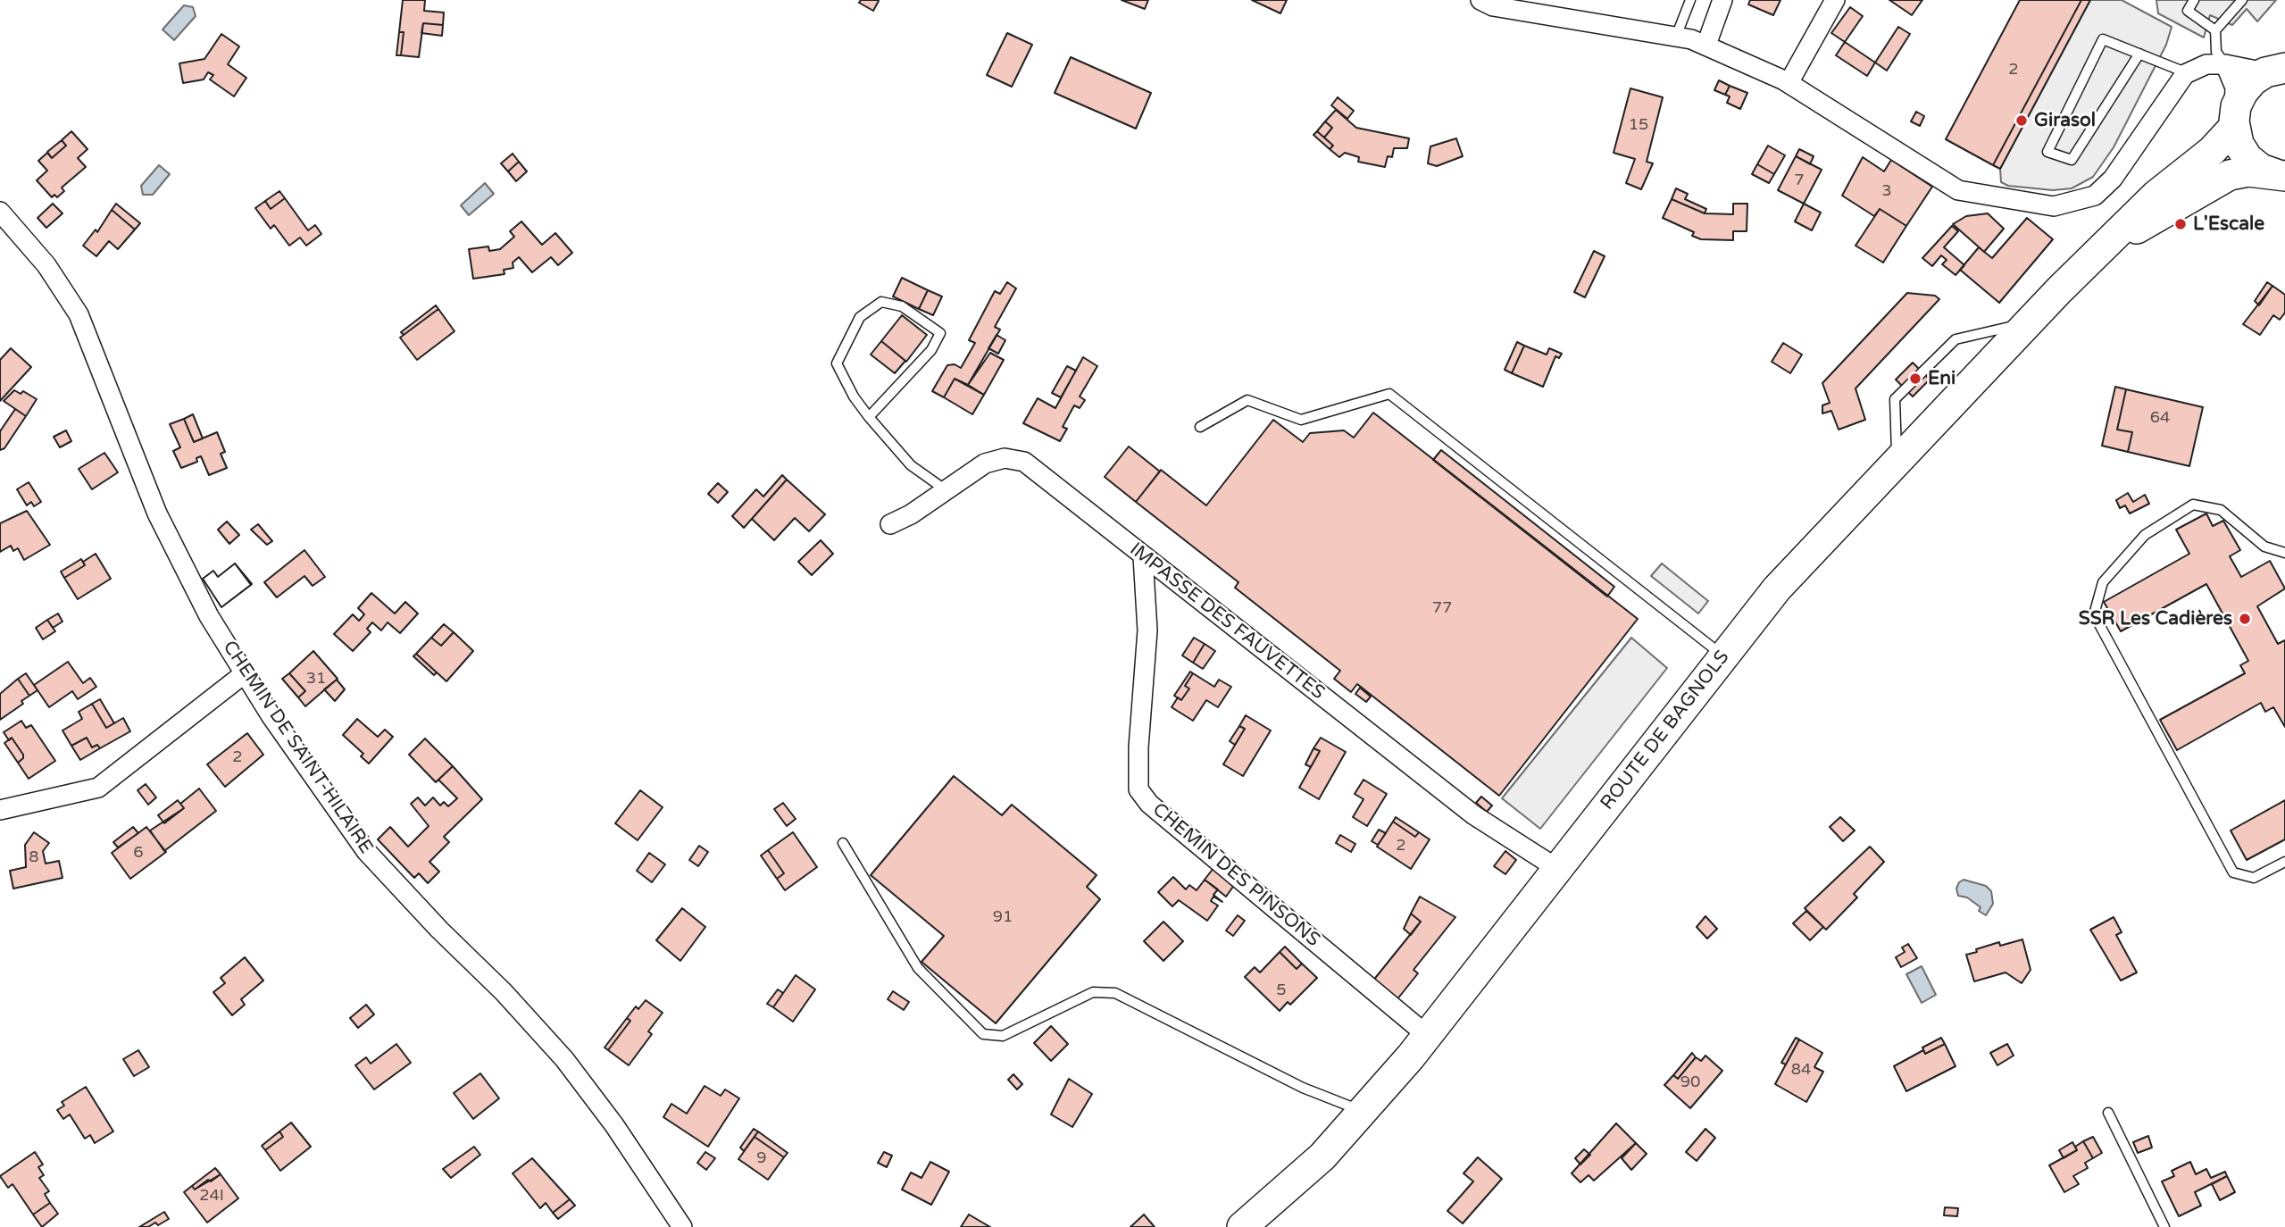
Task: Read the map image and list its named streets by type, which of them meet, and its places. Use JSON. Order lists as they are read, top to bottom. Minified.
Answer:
{"streets":{"main road":["ROUTE DE BAGNOLS"],"street":["IMPASSE DES FAUVETTES","CHEMIN DE SAINT-HILAIRE","CHEMIN DES PINSONS"]},"crossings":[["IMPASSE DES FAUVETTES","ROUTE DE BAGNOLS"],["IMPASSE DES FAUVETTES","CHEMIN DES PINSONS"],["ROUTE DE BAGNOLS","CHEMIN DES PINSONS"]],"places":["Girasol","L'Escale","Eni","SSR Les Cadières"],"house_numbers":["2","15","7","3","64","77","31","2","2","6","8","91","5","84","90","9","24I"]}
